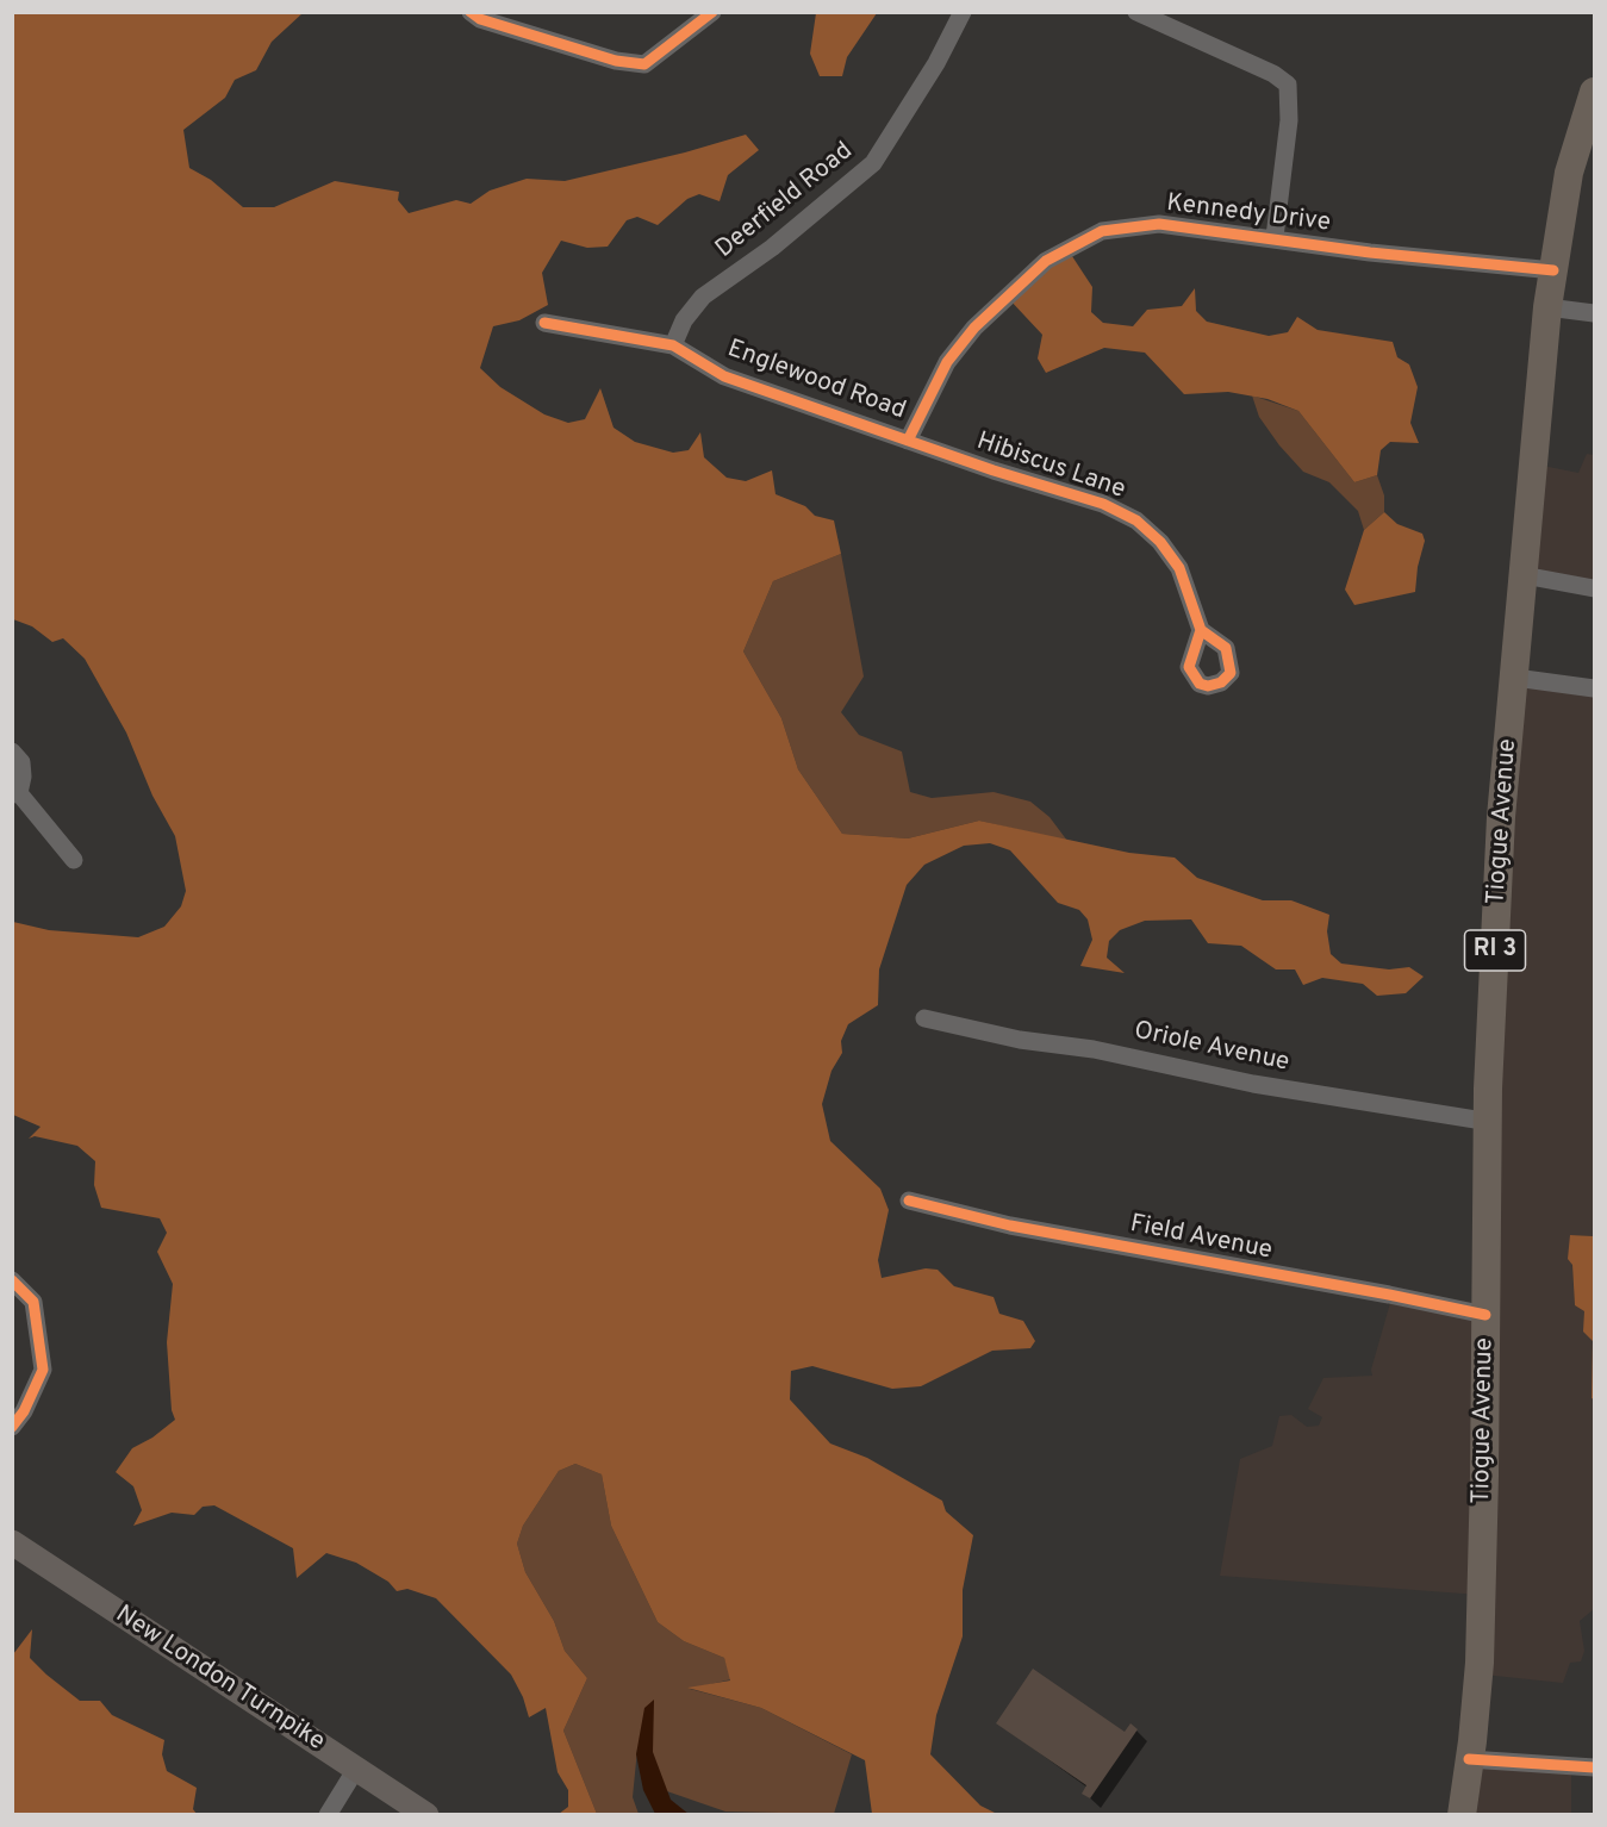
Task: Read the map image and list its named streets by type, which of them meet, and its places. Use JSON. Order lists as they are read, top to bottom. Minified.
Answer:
{"streets":{"main road":["Tiogue Avenue","RI 3","New London Turnpike"],"street":["Deerfield Road","Kennedy Drive","Englewood Road","Hibiscus Lane","Oriole Avenue","Field Avenue"]},"crossings":[["Deerfield Road","Englewood Road"],["Kennedy Drive","Englewood Road"],["Kennedy Drive","Hibiscus Lane"],["Kennedy Drive","Tiogue Avenue"],["Englewood Road","Hibiscus Lane"],["Tiogue Avenue","Oriole Avenue"],["Tiogue Avenue","Field Avenue"]]}
